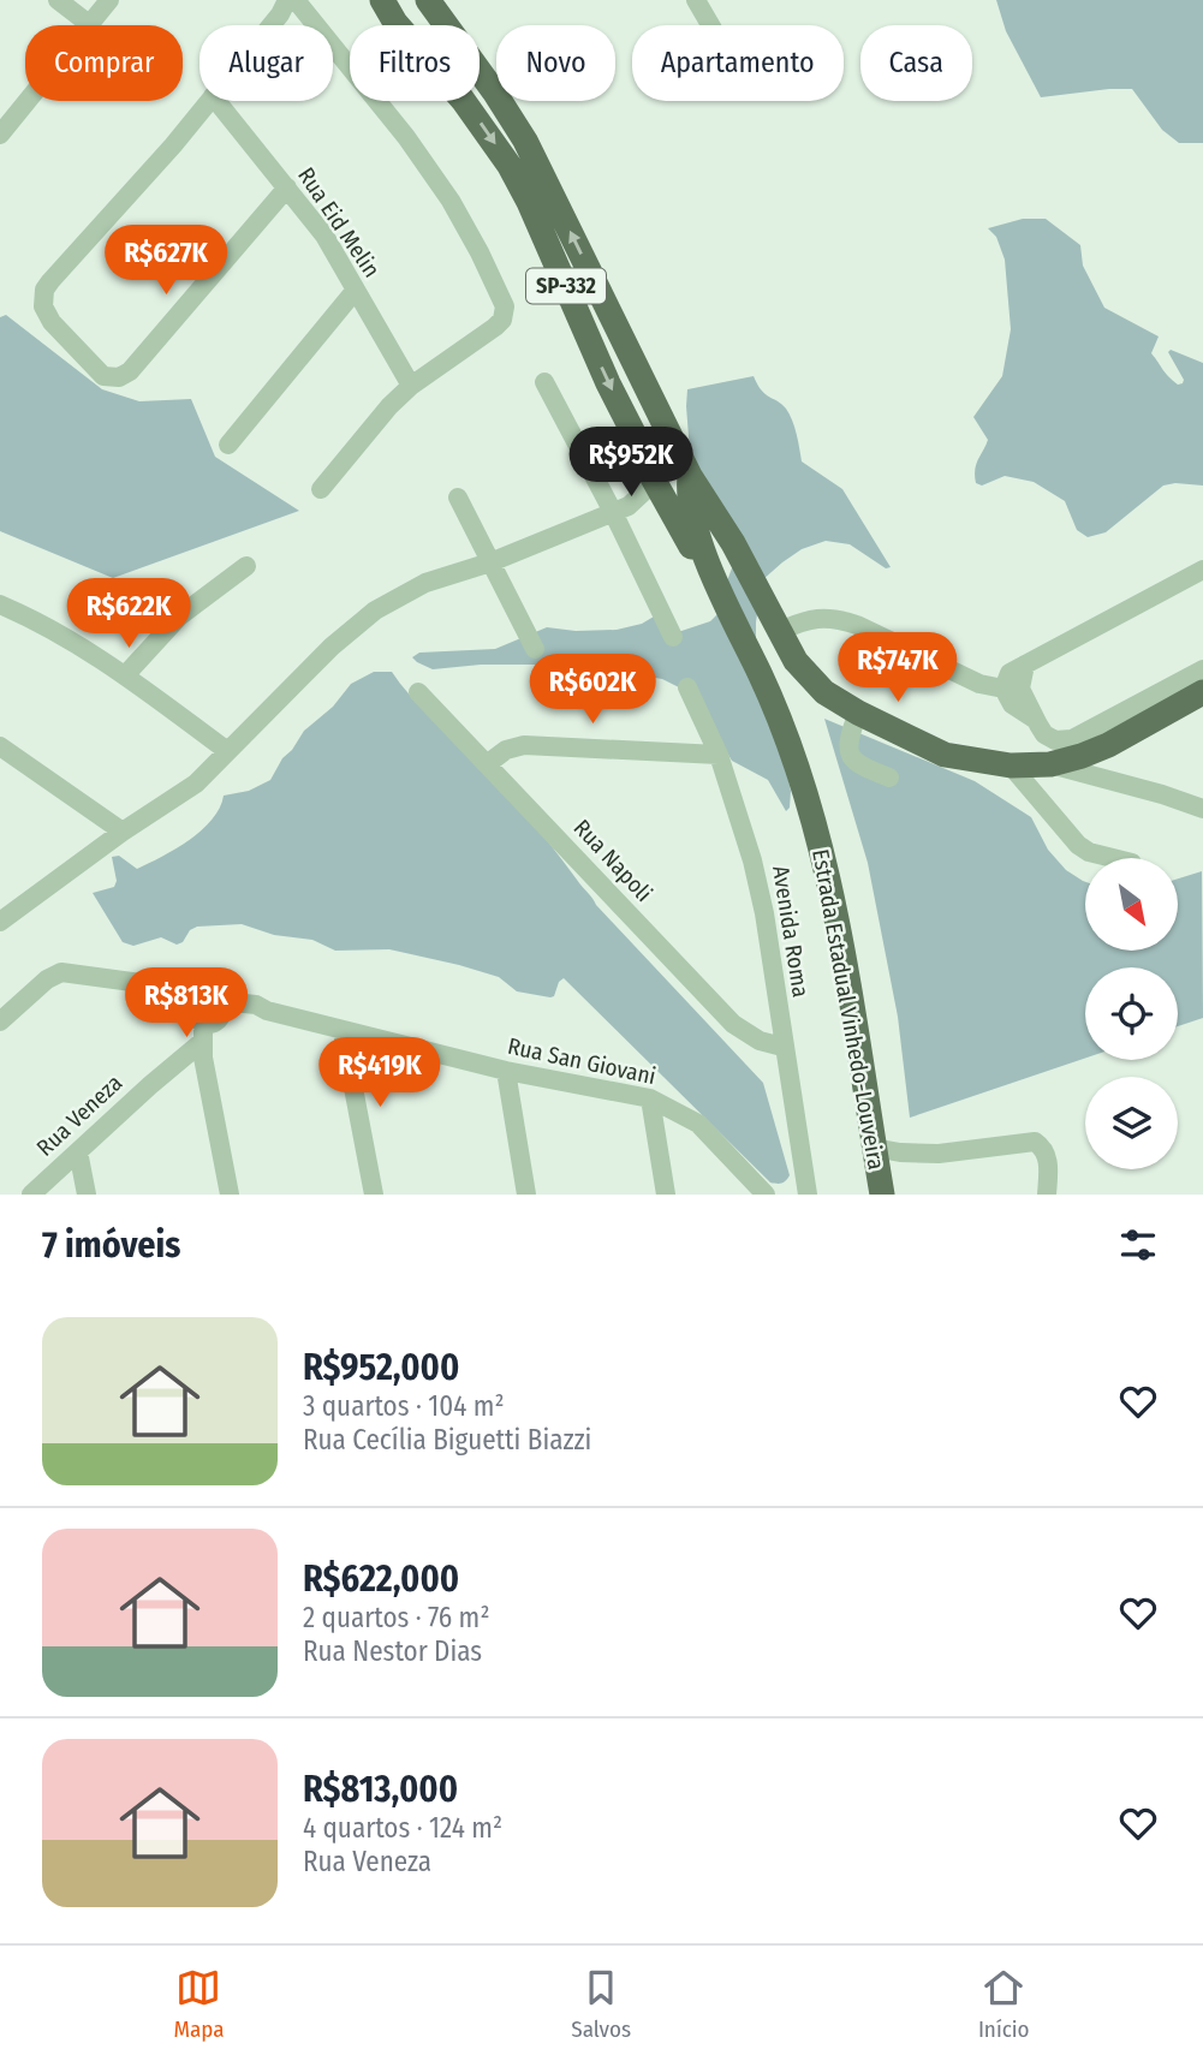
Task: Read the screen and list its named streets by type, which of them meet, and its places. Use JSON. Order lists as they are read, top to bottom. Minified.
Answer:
{"streets":{"main road":["SP-332","Estrada Estadual Vinhedo-Louveira"],"street":["Rua Eid Melin","Rua Napoli","Avenida Roma","Rua San Giovani","Rua Veneza"]},"crossings":[["SP-332","Estrada Estadual Vinhedo-Louveira"],["Rua Napoli","Avenida Roma"],["Rua San Giovani","Rua Veneza"]],"north":"bottom right","page":{"chip":["Comprar","Alugar","Filtros","Novo","Apartamento","Casa"],"price":["R$627K","R$952K","R$622K","R$747K","R$602K","R$813K","R$419K"],"heading":"7 imóveis","list":[{"name":"R$952,000","note":"3 quartos · 104 m² · Rua Cecília Biguetti Biazzi"},{"name":"R$622,000","note":"2 quartos · 76 m² · Rua Nestor Dias"},{"name":"R$813,000","note":"4 quartos · 124 m² · Rua Veneza"}],"tabs":["Mapa","Salvos","Início"]}}
